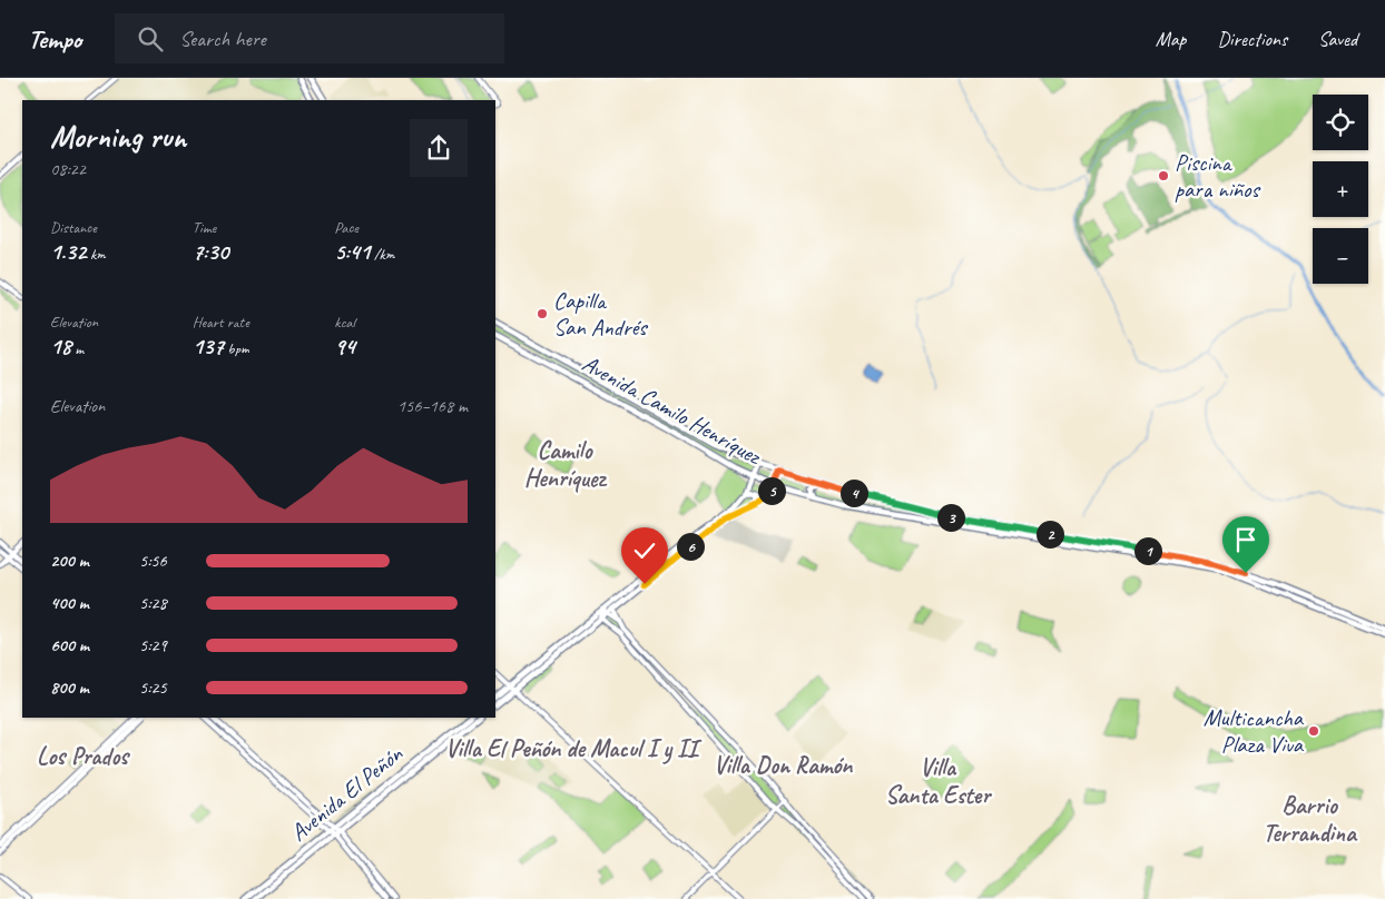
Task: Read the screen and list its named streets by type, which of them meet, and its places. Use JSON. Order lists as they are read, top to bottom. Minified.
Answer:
{"streets":{"main road":["Avenida Camilo Henríquez","Avenida El Peñón"]},"districts":["Camilo Henríquez","Villa El Peñón de Macul I y II","Los Prados","Villa Don Ramón","Villa Santa Ester","Barrio Terrandina"],"places":["Piscina para niños","Capilla San Andrés","Multicancha Plaza Viva"],"page":{"header":"Tempo","search":"Search here","nav":["Map","Directions","Saved"],"map_buttons":["+","−"],"heading":["Morning run","08:22"],"stats":[["Distance","1.32 km"],["Time","7:30"],["Pace","5:41 /km"],["Elevation","18 m"],["Heart rate","137 bpm"],["kcal","94"]],"chart":["Elevation","156–168 m"],"pins":["5","4","3","2","6","1"],"list":[{"name":"200 m","note":"5:56"},{"name":"400 m","note":"5:28"},{"name":"600 m","note":"5:29"},{"name":"800 m","note":"5:25"}]}}
